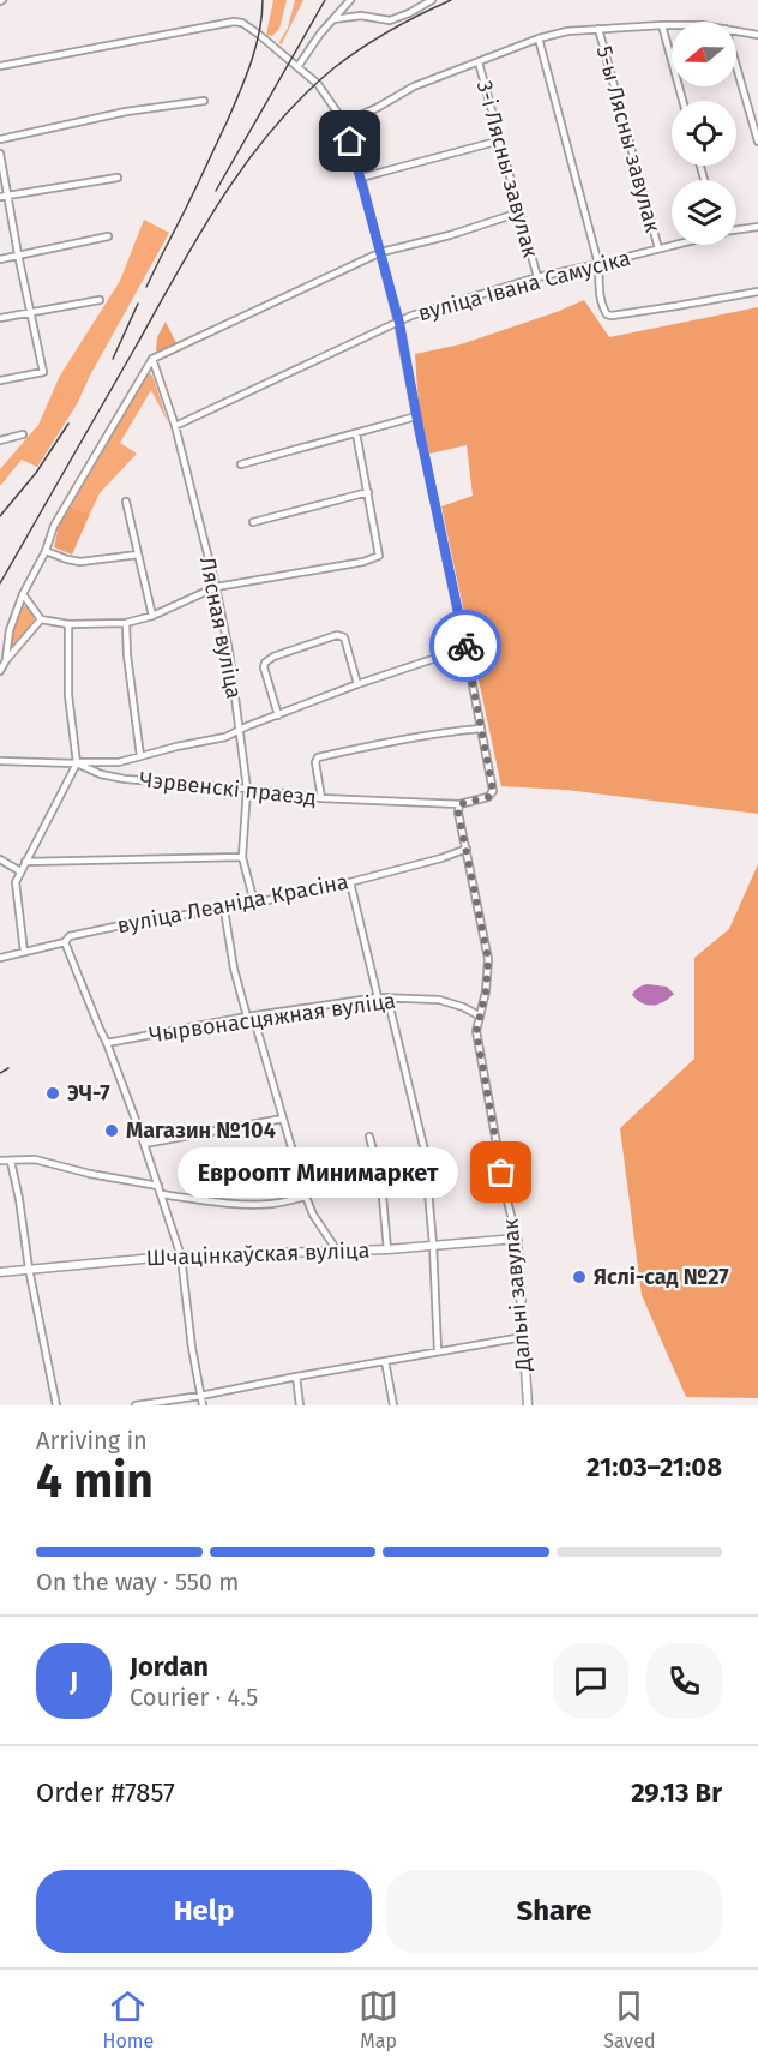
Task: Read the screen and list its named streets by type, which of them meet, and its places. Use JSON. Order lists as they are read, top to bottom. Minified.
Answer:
{"streets":{"street":["5-ы Лясны завулак","3-і Лясны завулак","вуліца Івана Самусіка","Лясная вуліца","Чэрвенскі праезд","вуліца Леаніда Красіна","Чырвонасцяжная вуліца","Шчацінкаўская вуліца","Дальні завулак"]},"crossings":[["5-ы Лясны завулак","вуліца Івана Самусіка"],["3-і Лясны завулак","вуліца Івана Самусіка"],["вуліца Івана Самусіка","Лясная вуліца"],["Лясная вуліца","Чэрвенскі праезд"],["Лясная вуліца","вуліца Леаніда Красіна"],["Чэрвенскі праезд","Дальні завулак"],["вуліца Леаніда Красіна","Дальні завулак"],["Чырвонасцяжная вуліца","Дальні завулак"],["Шчацінкаўская вуліца","Дальні завулак"]],"places":["ЭЧ-7","Магазин №104","Евроопт Минимаркет","Яслі-сад №27"],"north":"left","page":{"bubble":"Евроопт Минимаркет","heading":["4 min","Arriving in","21:03–21:08"],"panel":["Jordan","Courier · 4.5","Order #7857","29.13 Br"],"bar":"On the way · 550 m","round":"J","buttons":["Help","Share"],"tabs":["Home","Map","Saved"]}}
